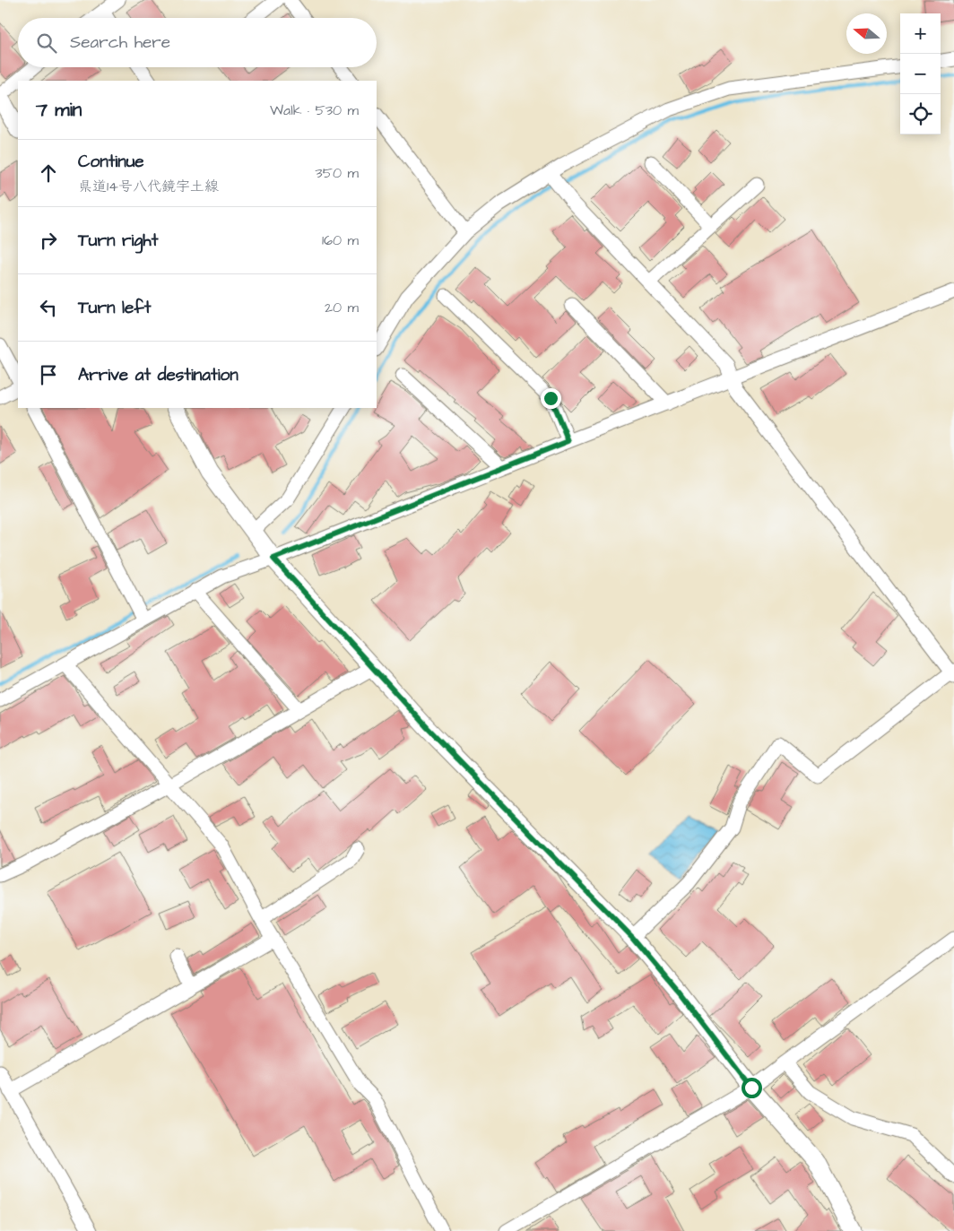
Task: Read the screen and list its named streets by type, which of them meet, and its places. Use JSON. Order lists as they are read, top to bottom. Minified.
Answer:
{"north":"left","page":{"map_buttons":["+","−"],"search":"Search here","heading":["7 min","Walk · 530 m"],"list":[["Continue","県道14号八代鏡宇土線","350 m"],["Turn right","160 m"],["Turn left","20 m"],"Arrive at destination"]}}
